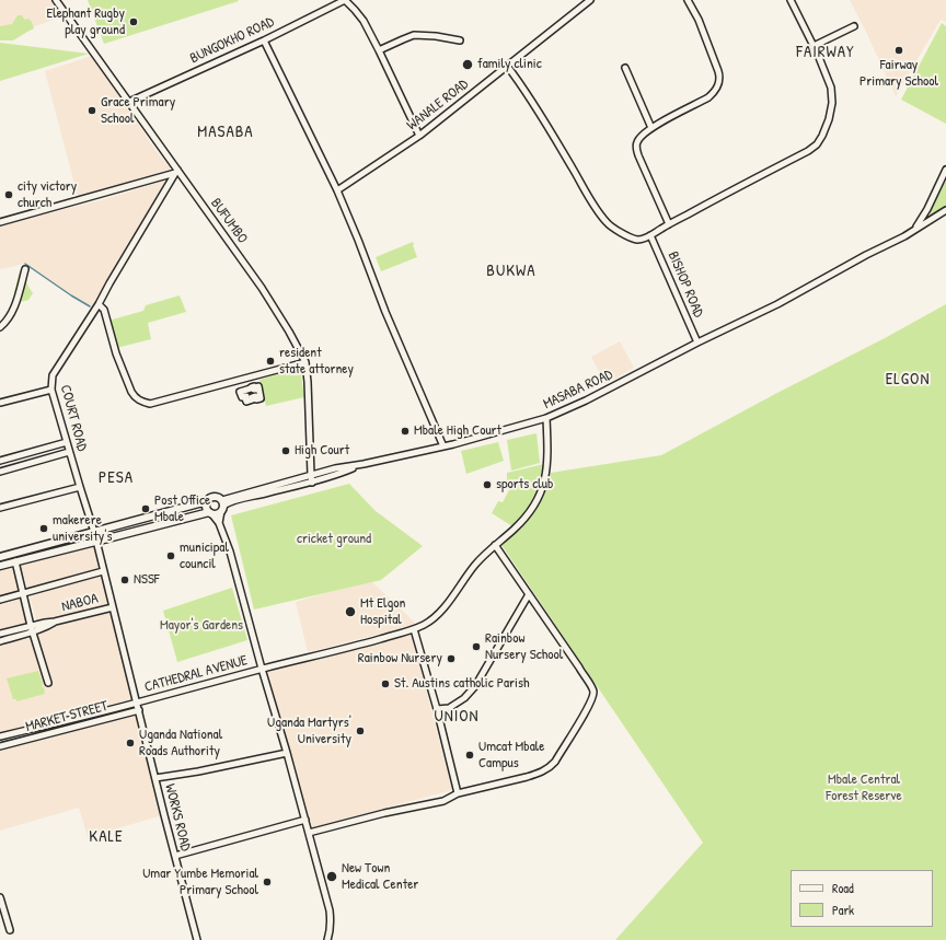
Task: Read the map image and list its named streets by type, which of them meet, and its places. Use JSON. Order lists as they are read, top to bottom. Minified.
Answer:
{"streets":{"street":["BUNGOKHO ROAD","WANALE ROAD","BUFUMBO","BISHOP ROAD","MASABA ROAD","COURT ROAD","NABOA","CATHEDRAL AVENUE","MARKET STREET","WORKS ROAD"]},"crossings":[["BUNGOKHO ROAD","BUFUMBO"],["BUFUMBO","MASABA ROAD"],["BUFUMBO","COURT ROAD"],["BISHOP ROAD","MASABA ROAD"],["MASABA ROAD","CATHEDRAL AVENUE"],["COURT ROAD","NABOA"],["COURT ROAD","CATHEDRAL AVENUE"],["COURT ROAD","MARKET STREET"],["COURT ROAD","WORKS ROAD"],["CATHEDRAL AVENUE","MARKET STREET"],["CATHEDRAL AVENUE","WORKS ROAD"],["MARKET STREET","WORKS ROAD"]],"districts":["FAIRWAY","MASABA","BUKWA","ELGON","PESA","UNION","KALE"],"parks":["cricket ground","Mayor's Gardens","Mbale Central Forest Reserve"],"places":["Elephant Rugby play ground","Fairway Primary School","family clinic","Grace Primary School","city victory church","resident state attorney","Mbale High Court","High Court","sports club","Post Office Mbale","makerere university's","municipal council","NSSF","Mt Elgon Hospital","Rainbow Nursery School","Rainbow Nursery","St. Austins catholic Parish","Uganda Martyrs' University","Uganda National Roads Authority","Umcat Mbale Campus","New Town Medical Center","Umar Yumbe Memorial Primary School"],"legend":["Road","Park"]}
